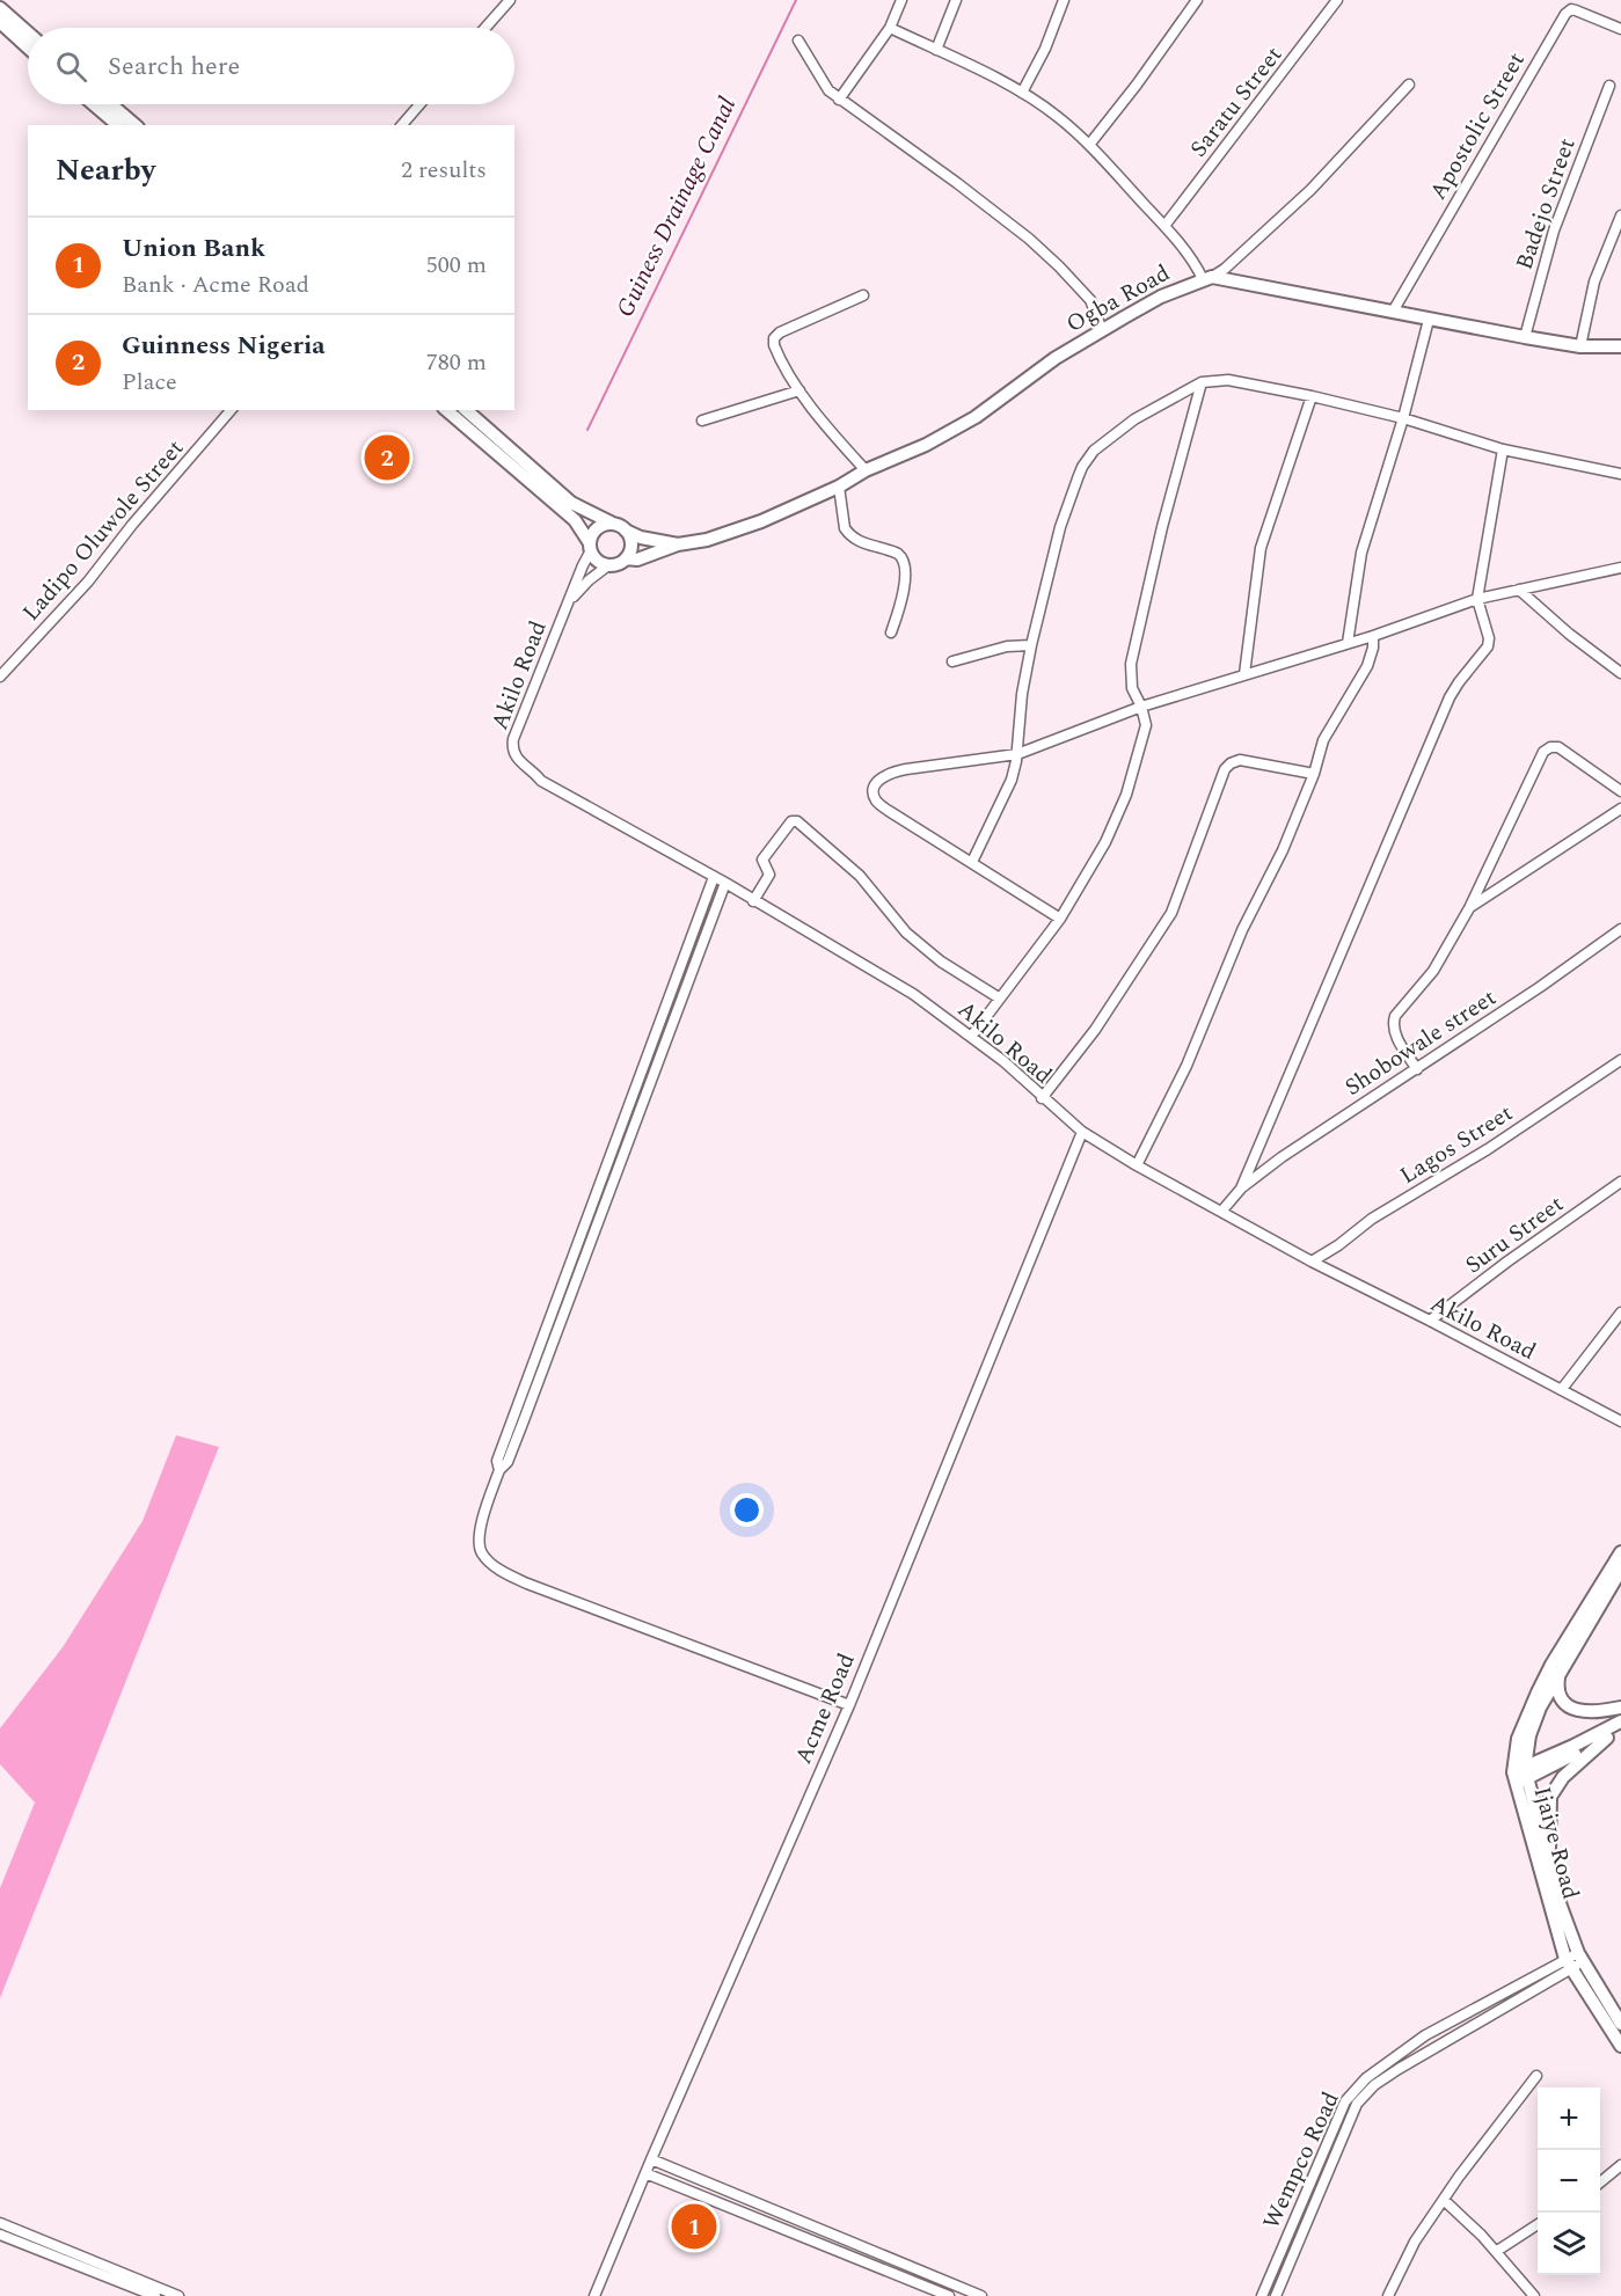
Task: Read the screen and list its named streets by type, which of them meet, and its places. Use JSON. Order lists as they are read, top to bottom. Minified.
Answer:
{"streets":{"main road":["Ogba Road","Ijaiye Road"],"street":["Saratu Street","Apostolic Street","Badejo Street","Ladipo Oluwole Street","Akilo Road","Shobowale street","Lagos Street","Suru Street","Acme Road","Wempco Road"]},"crossings":[["Ogba Road","Akilo Road"],["Akilo Road","Lagos Street"],["Akilo Road","Suru Street"],["Akilo Road","Acme Road"],["Ijaiye Road","Wempco Road"]],"water":["Guiness Drainage Canal"],"page":{"search":"Search here","heading":["Nearby","2 results"],"list":[{"mark":"1","name":"Union Bank","note":"Bank · Acme Road","value":"500 m"},{"mark":"2","name":"Guinness Nigeria","note":"Place","value":"780 m"}],"pins":["2","1"],"map_buttons":["+","−"]}}
